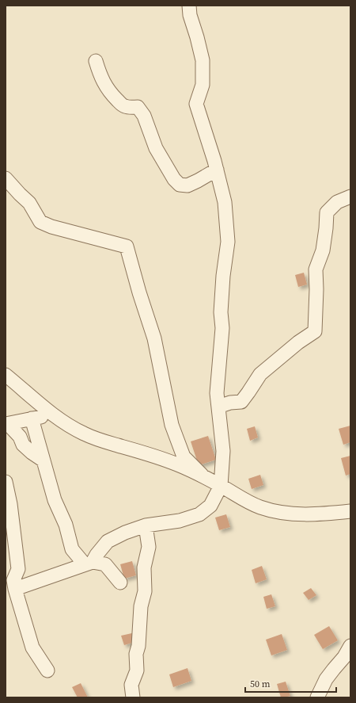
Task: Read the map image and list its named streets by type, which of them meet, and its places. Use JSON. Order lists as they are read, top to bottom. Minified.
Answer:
{"scale_bar":"50 m"}
